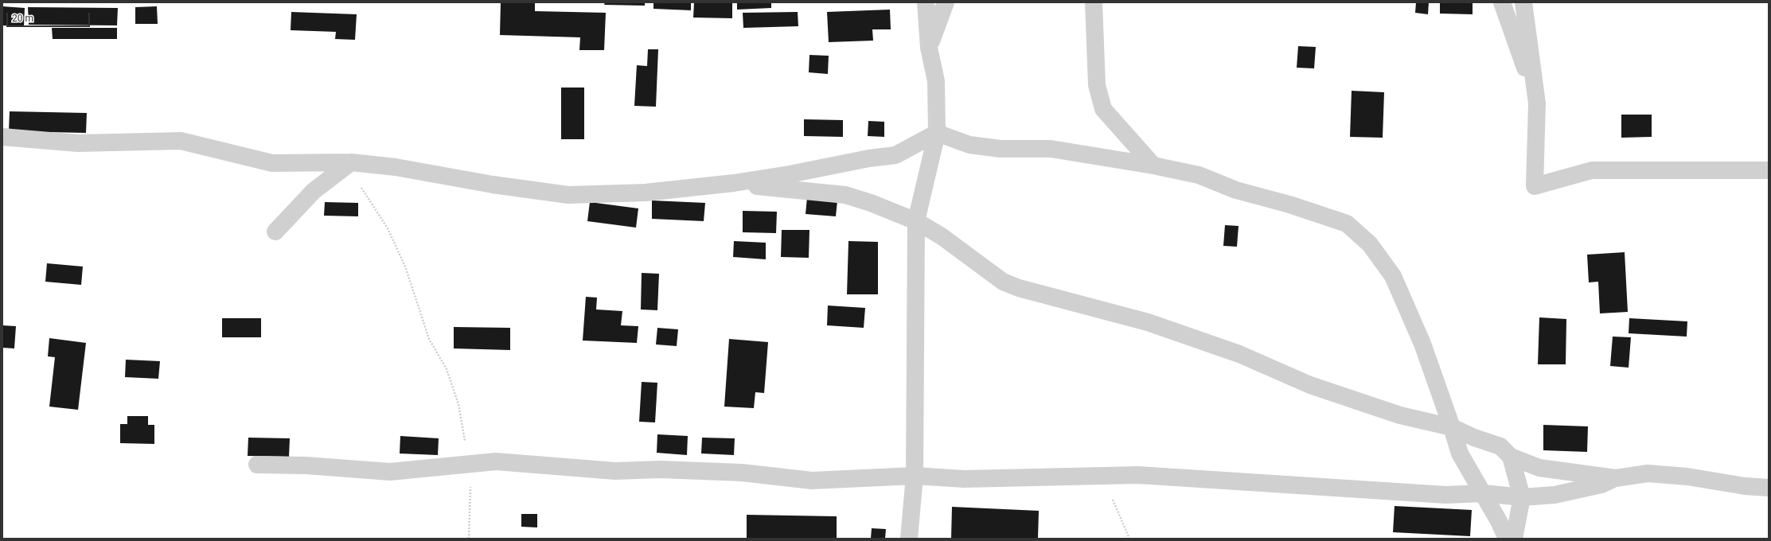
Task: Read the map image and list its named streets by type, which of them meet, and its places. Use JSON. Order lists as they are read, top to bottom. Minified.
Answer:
{"scale_bar":"20 m"}
